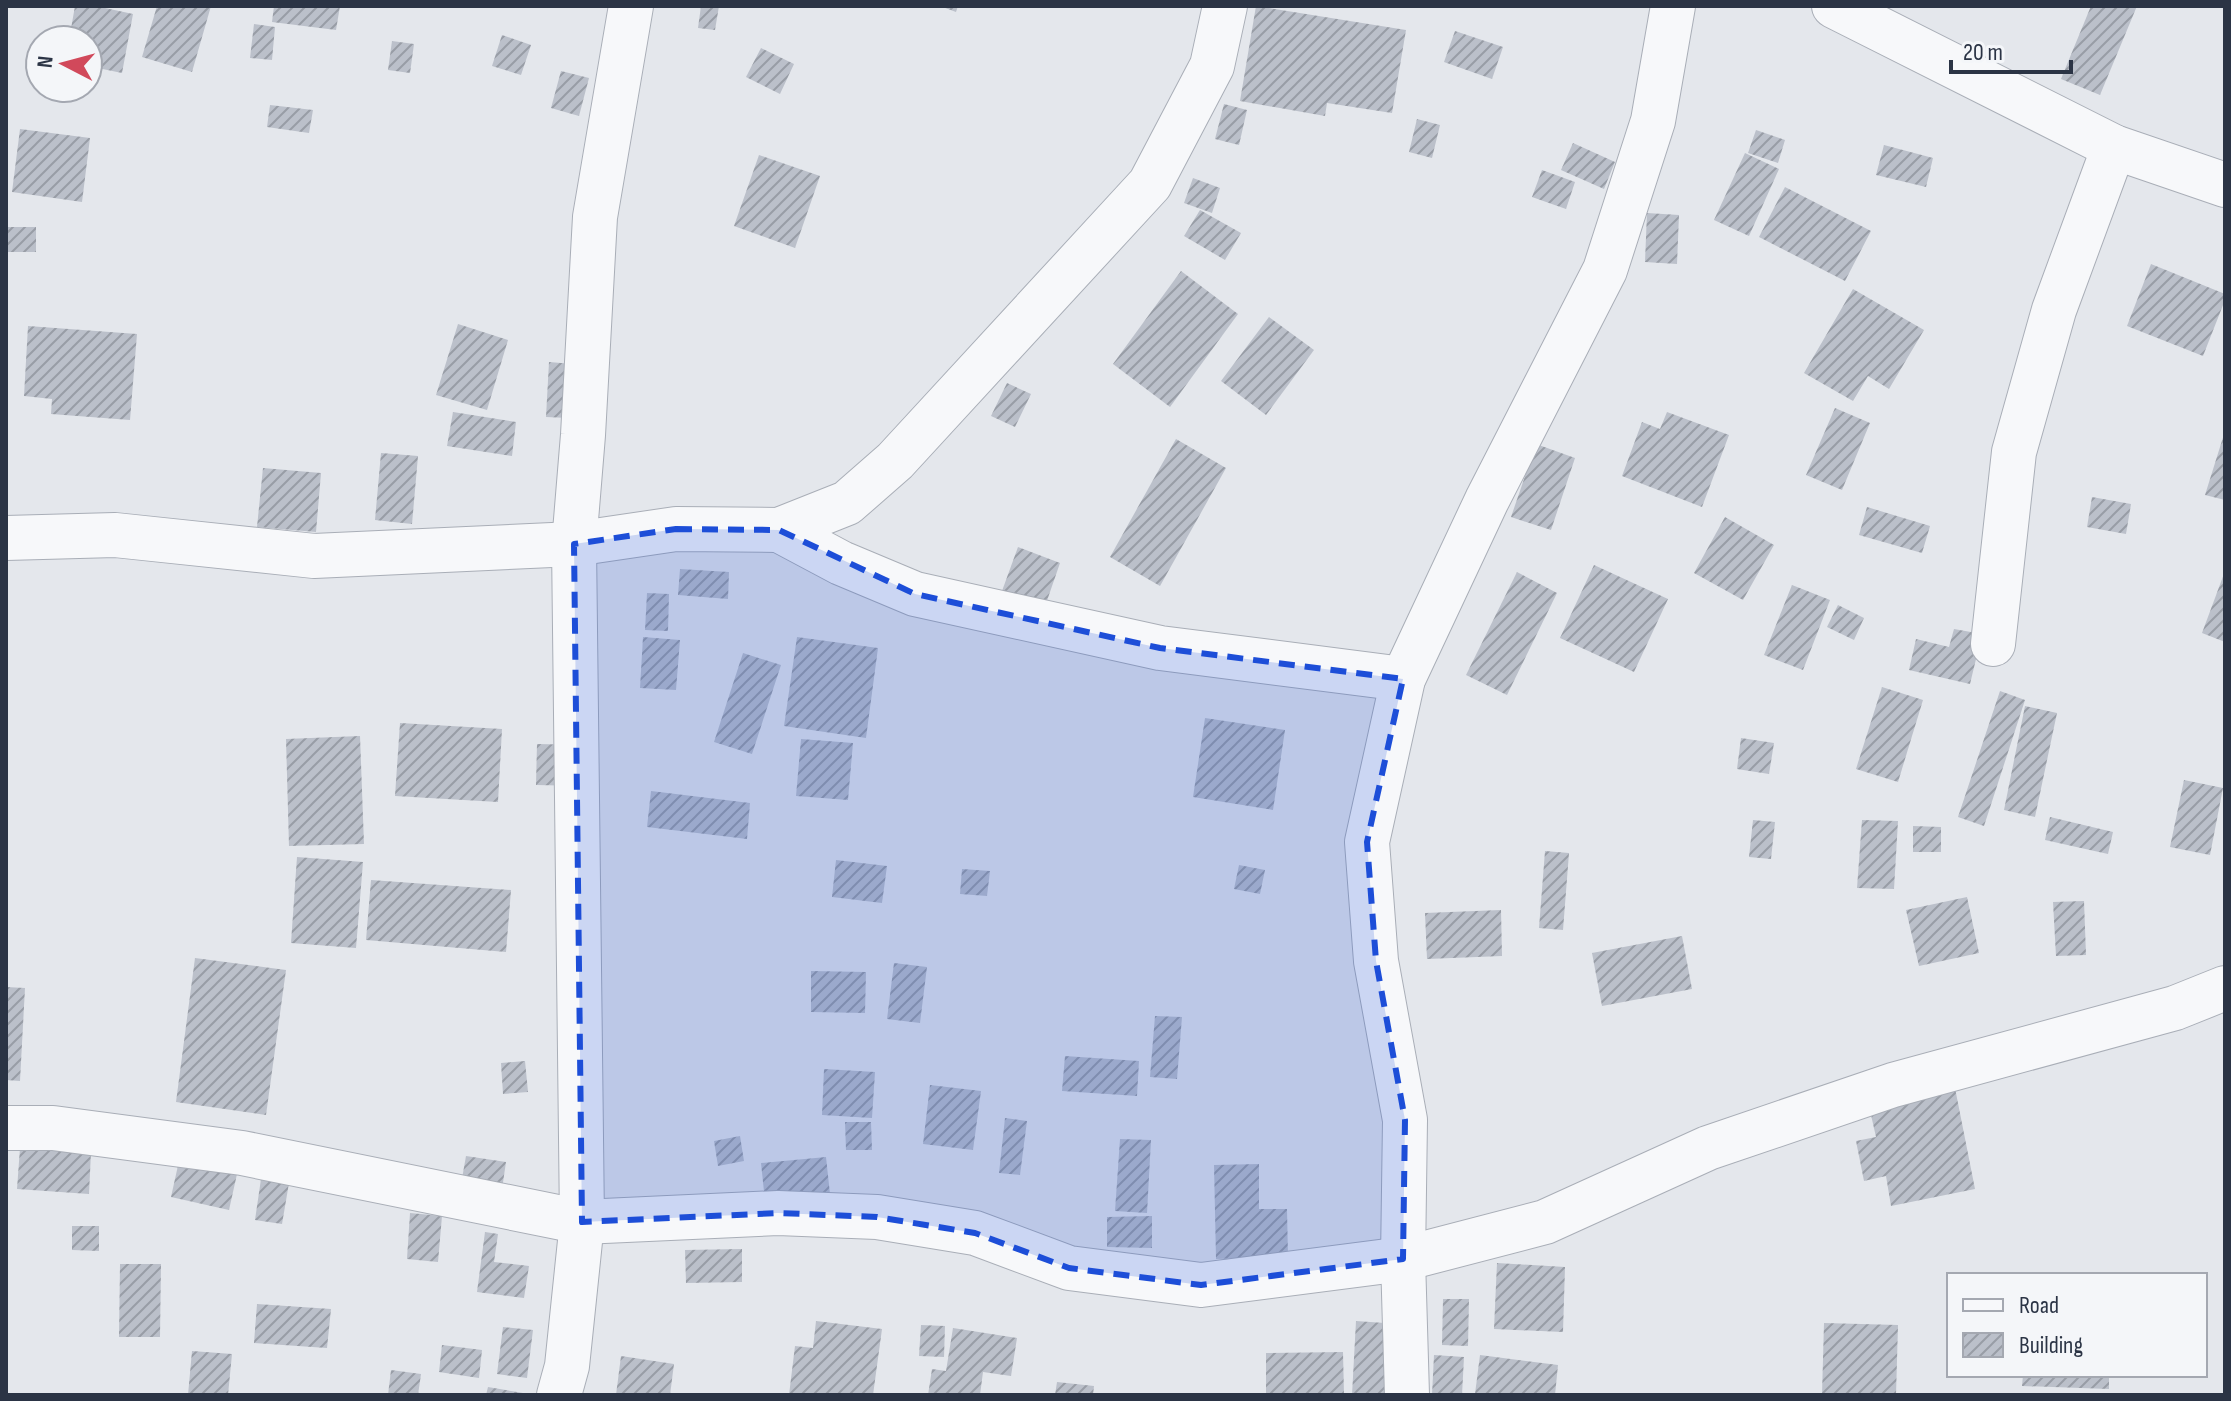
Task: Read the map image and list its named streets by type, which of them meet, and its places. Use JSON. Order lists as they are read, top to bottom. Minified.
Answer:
{"legend":["Road","Building"],"scale_bar":"20 m","north":"left"}
